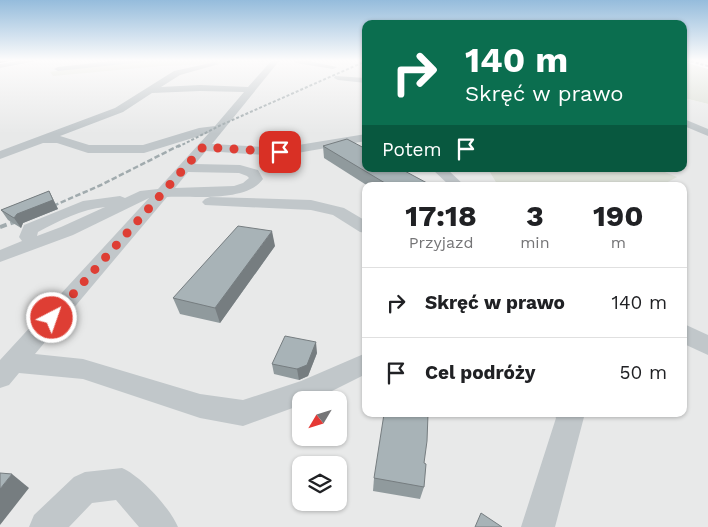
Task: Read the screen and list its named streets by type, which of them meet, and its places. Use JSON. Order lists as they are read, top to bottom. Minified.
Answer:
{"north":"bottom left","page":{"turn":["140 m","Skręć w prawo"],"then":"Potem","eta":["17:18","Przyjazd","3","min","190","m"],"list":[{"name":"Skręć w prawo","value":"140 m"},{"name":"Cel podróży","value":"50 m"}]}}
